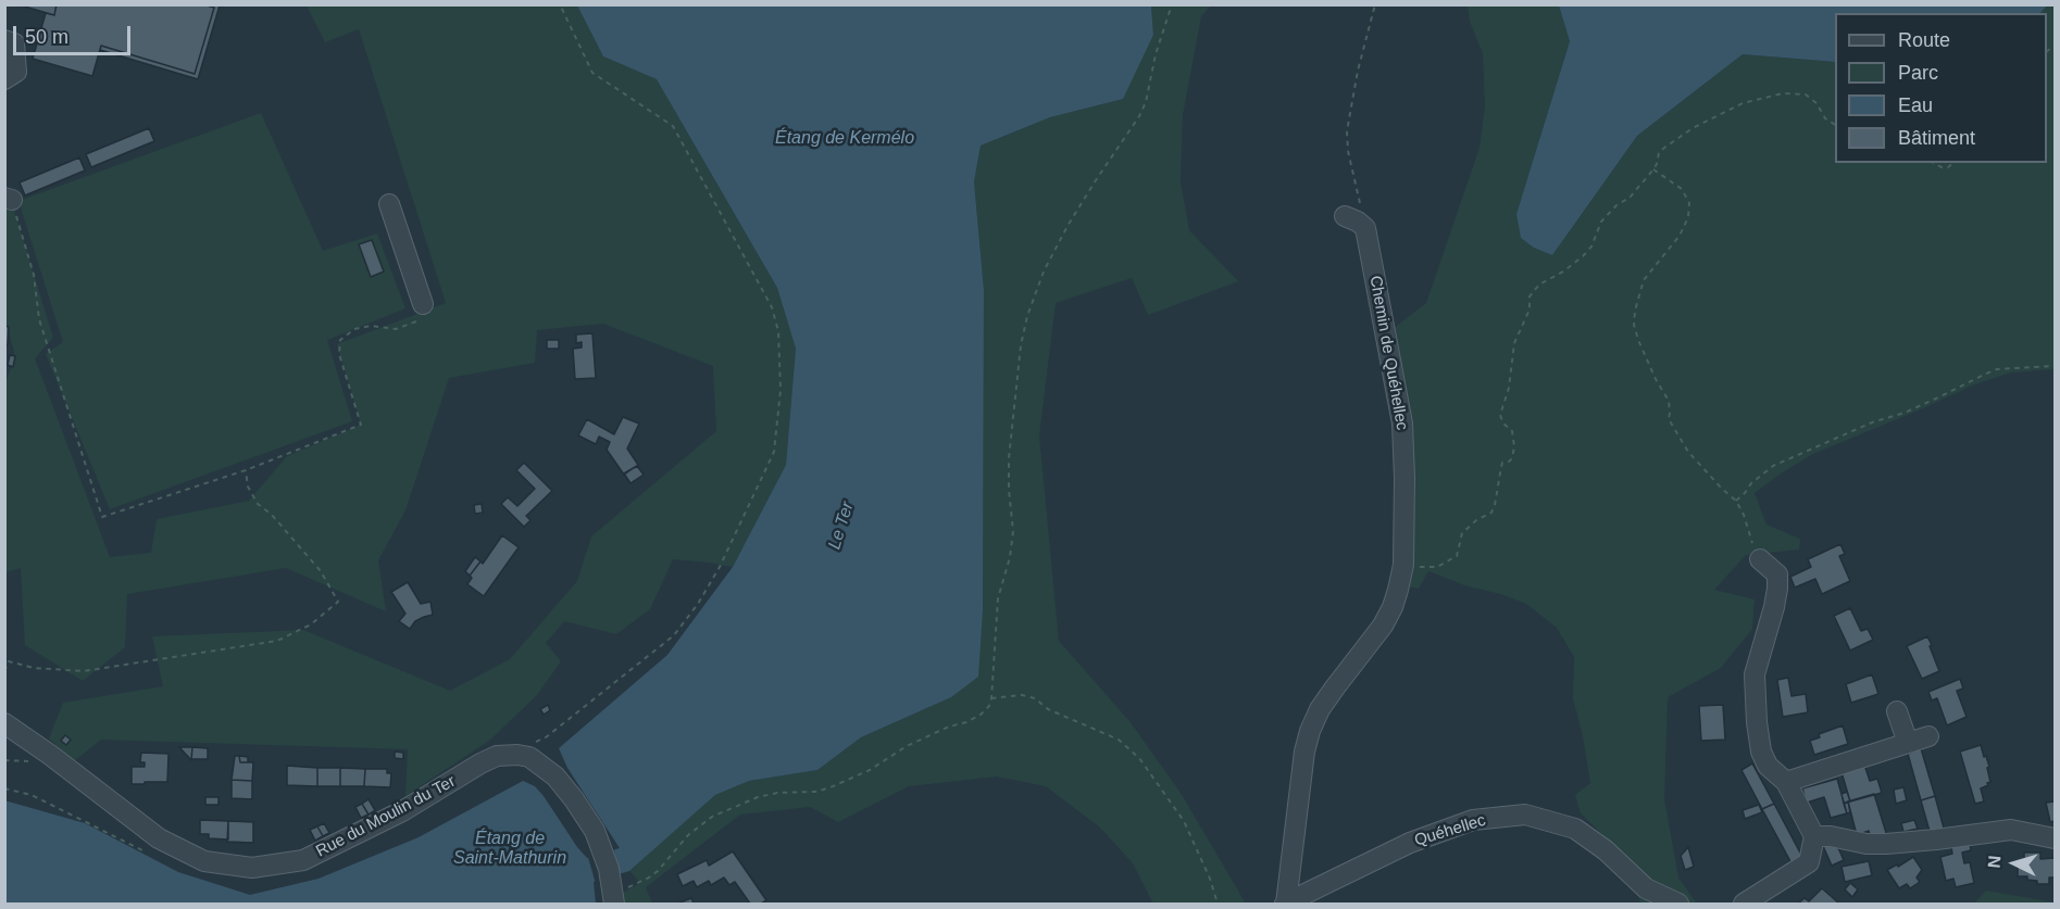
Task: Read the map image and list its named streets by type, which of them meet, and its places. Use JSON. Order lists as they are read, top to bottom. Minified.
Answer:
{"streets":{"street":["Chemin de Quéhellec","Rue du Moulin du Ter","Quéhellec"]},"crossings":[["Chemin de Quéhellec","Quéhellec"]],"water":["Étang de Kermélo","Le Ter","Étang de Saint-Mathurin"],"legend":["Route","Parc","Eau","Bâtiment"],"scale_bar":"50 m","north":"left"}
